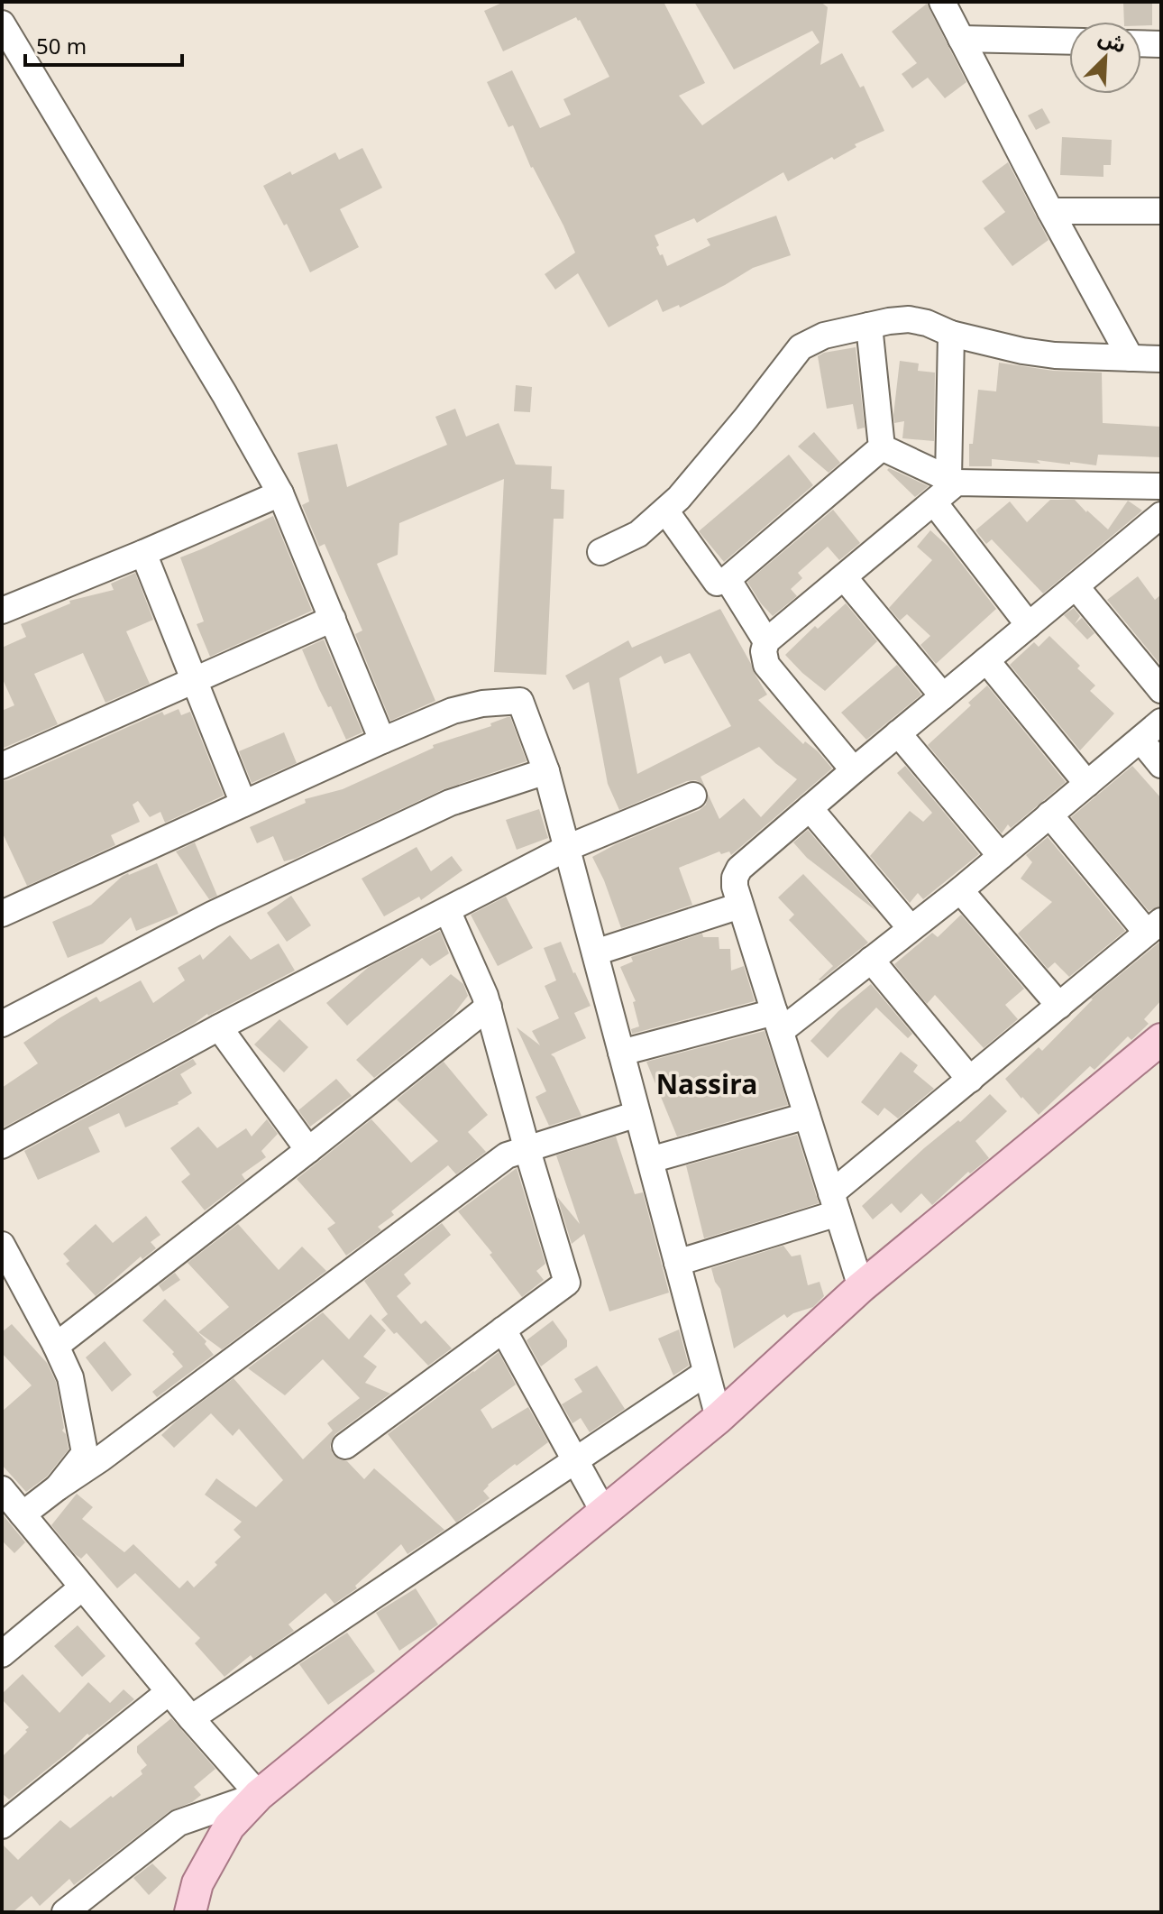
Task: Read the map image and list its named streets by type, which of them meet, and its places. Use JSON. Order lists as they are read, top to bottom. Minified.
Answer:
{"districts":["Nassira"],"scale_bar":"50 m","north":"top right"}
